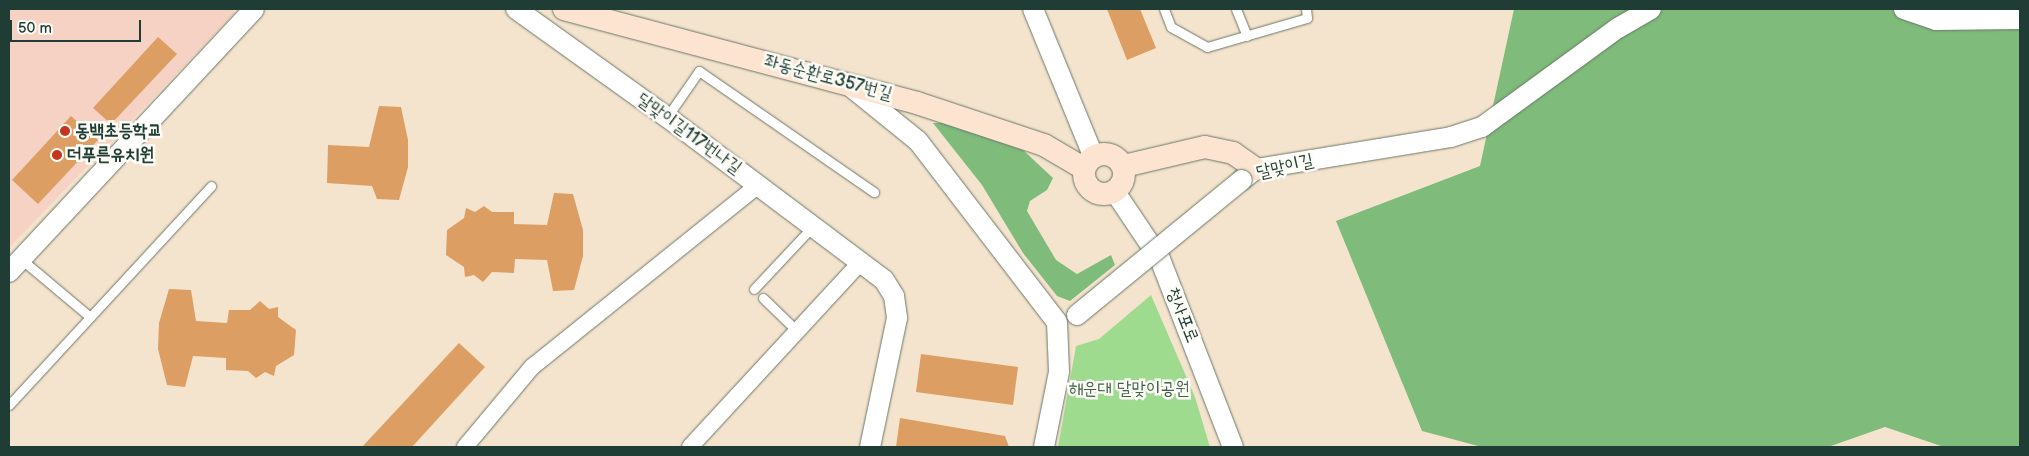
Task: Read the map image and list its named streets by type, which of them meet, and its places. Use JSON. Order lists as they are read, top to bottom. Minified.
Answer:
{"streets":{"main road":["좌동순환로357번길"],"street":["달맞이길117번나길","달맞이길","청사포로"]},"crossings":[["좌동순환로357번길","청사포로"]],"parks":["해운대 달맞이공원"],"places":["동백초등학교","더푸른유치원"],"scale_bar":"50 m"}
